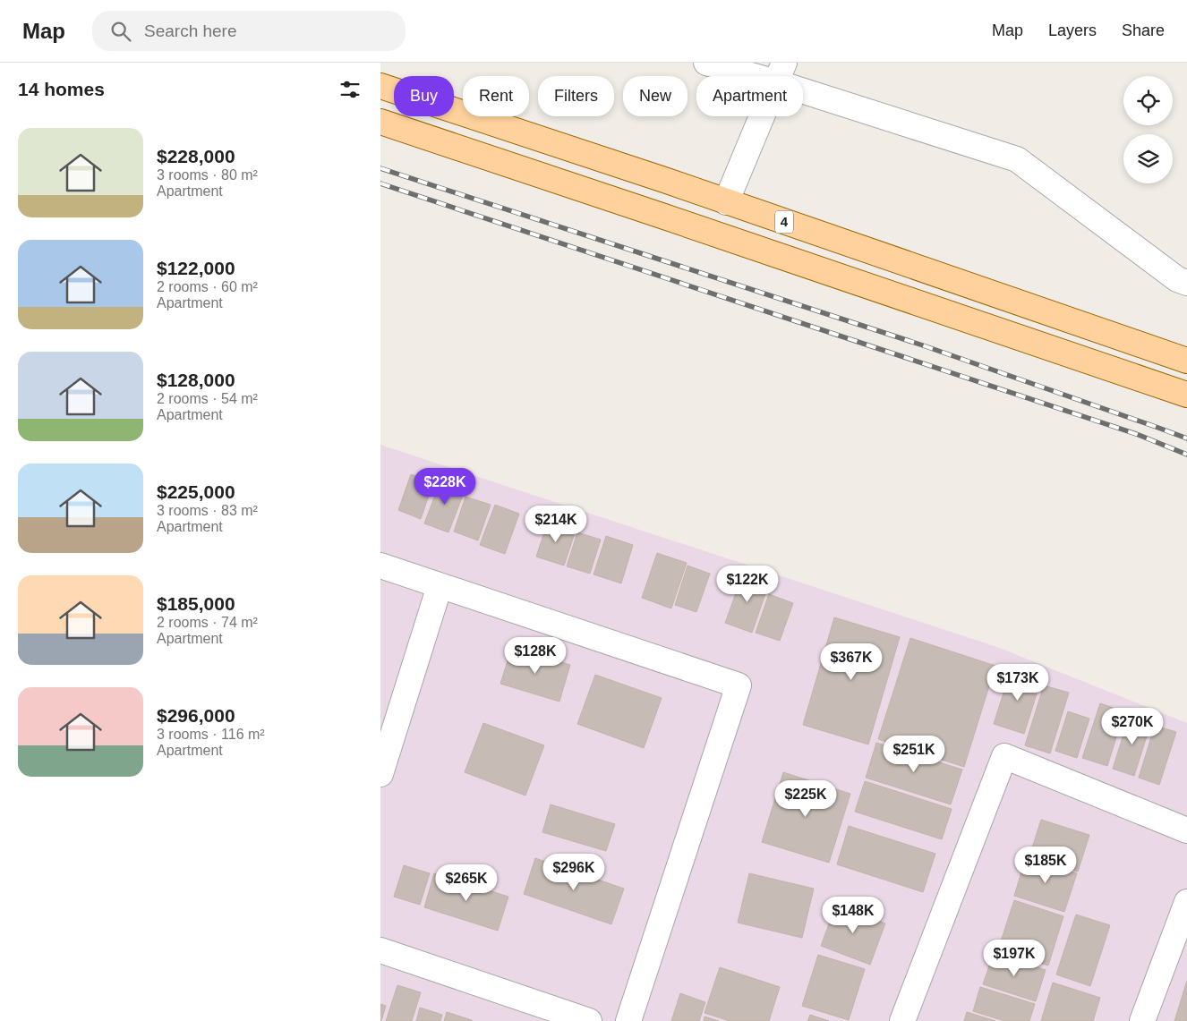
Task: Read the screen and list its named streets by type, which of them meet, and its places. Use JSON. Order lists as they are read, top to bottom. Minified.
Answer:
{"streets":{"main road":["4"]},"page":{"header":"Map","search":"Search here","nav":["Map","Layers","Share"],"heading":"14 homes","chip":["Buy","Rent","Filters","New","Apartment"],"list":[{"name":"$228,000","note":"3 rooms · 80 m² · Apartment"},{"name":"$122,000","note":"2 rooms · 60 m² · Apartment"},{"name":"$128,000","note":"2 rooms · 54 m² · Apartment"},{"name":"$225,000","note":"3 rooms · 83 m² · Apartment"},{"name":"$185,000","note":"2 rooms · 74 m² · Apartment"},{"name":"$296,000","note":"3 rooms · 116 m² · Apartment"}],"price":["$228K","$214K","$122K","$128K","$367K","$173K","$270K","$251K","$225K","$185K","$296K","$265K","$148K","$197K"]}}
